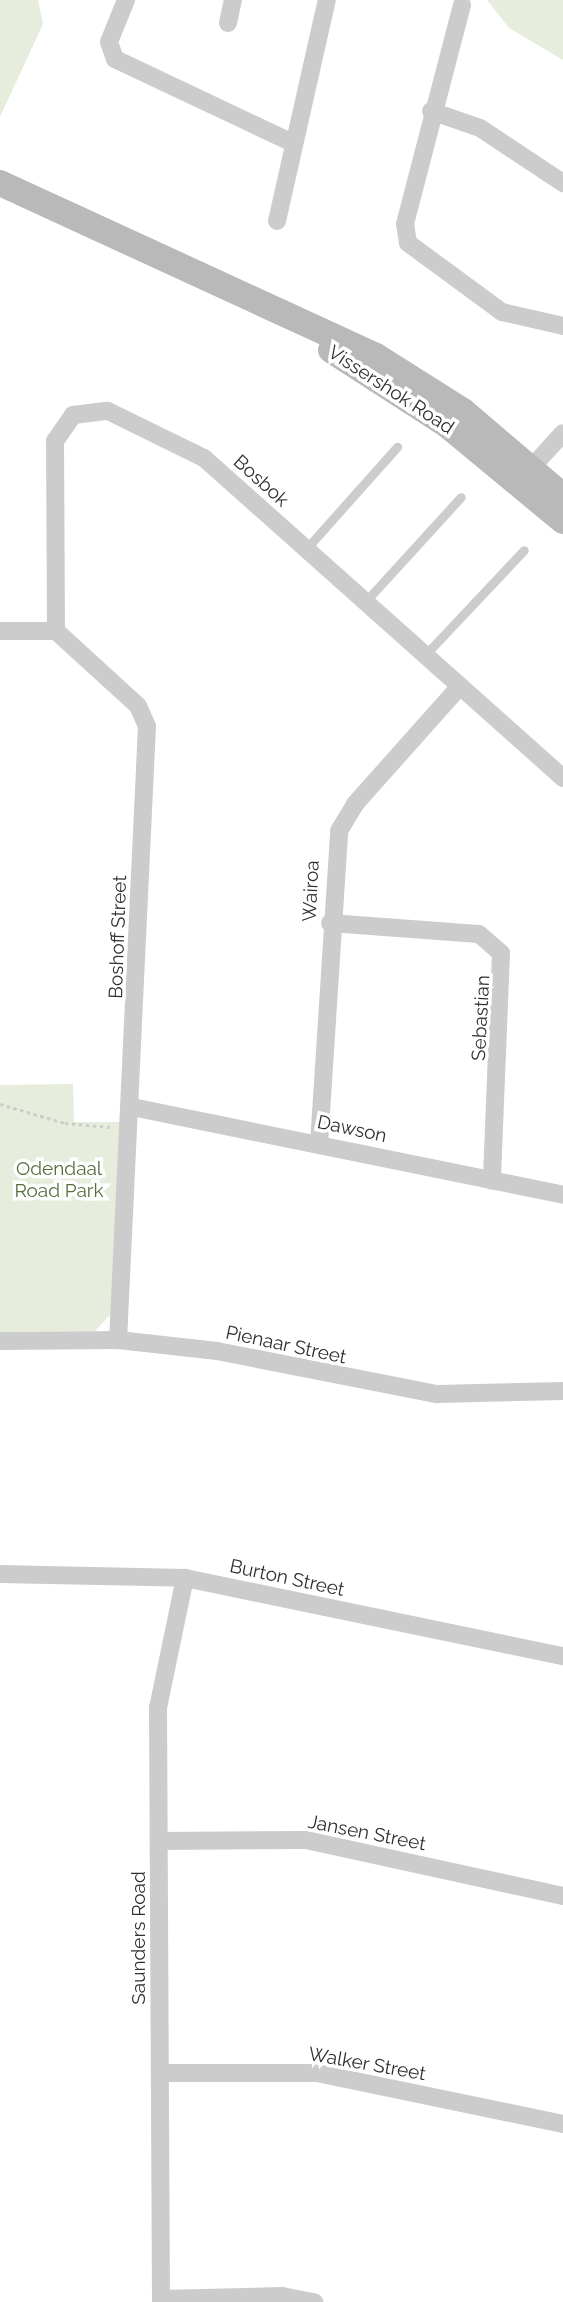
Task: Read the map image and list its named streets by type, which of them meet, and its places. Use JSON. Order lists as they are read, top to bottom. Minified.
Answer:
{"streets":{"street":["Bosbok","Wairoa","Boshoff Street","Sebastian","Dawson","Pienaar Street","Burton Street","Jansen Street","Saunders Road","Walker Street"]},"crossings":[["Bosbok","Wairoa"],["Bosbok","Boshoff Street"],["Wairoa","Sebastian"],["Wairoa","Dawson"],["Boshoff Street","Dawson"],["Boshoff Street","Pienaar Street"],["Sebastian","Dawson"],["Burton Street","Saunders Road"],["Jansen Street","Saunders Road"],["Saunders Road","Walker Street"]],"parks":["Odendaal Road Park"]}
